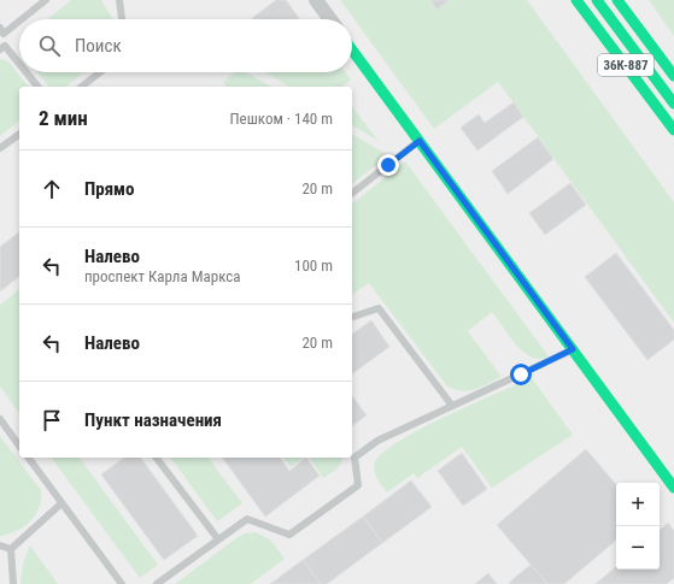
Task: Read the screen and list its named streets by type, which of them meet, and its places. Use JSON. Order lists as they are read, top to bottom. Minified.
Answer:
{"streets":{"street":["36К-887"]},"page":{"search":"Поиск","heading":["2 мин","Пешком · 140 m"],"list":[["Прямо","20 m"],["Налево","проспект Карла Маркса","100 m"],["Налево","20 m"],"Пункт назначения"],"map_buttons":["+","−"]}}
